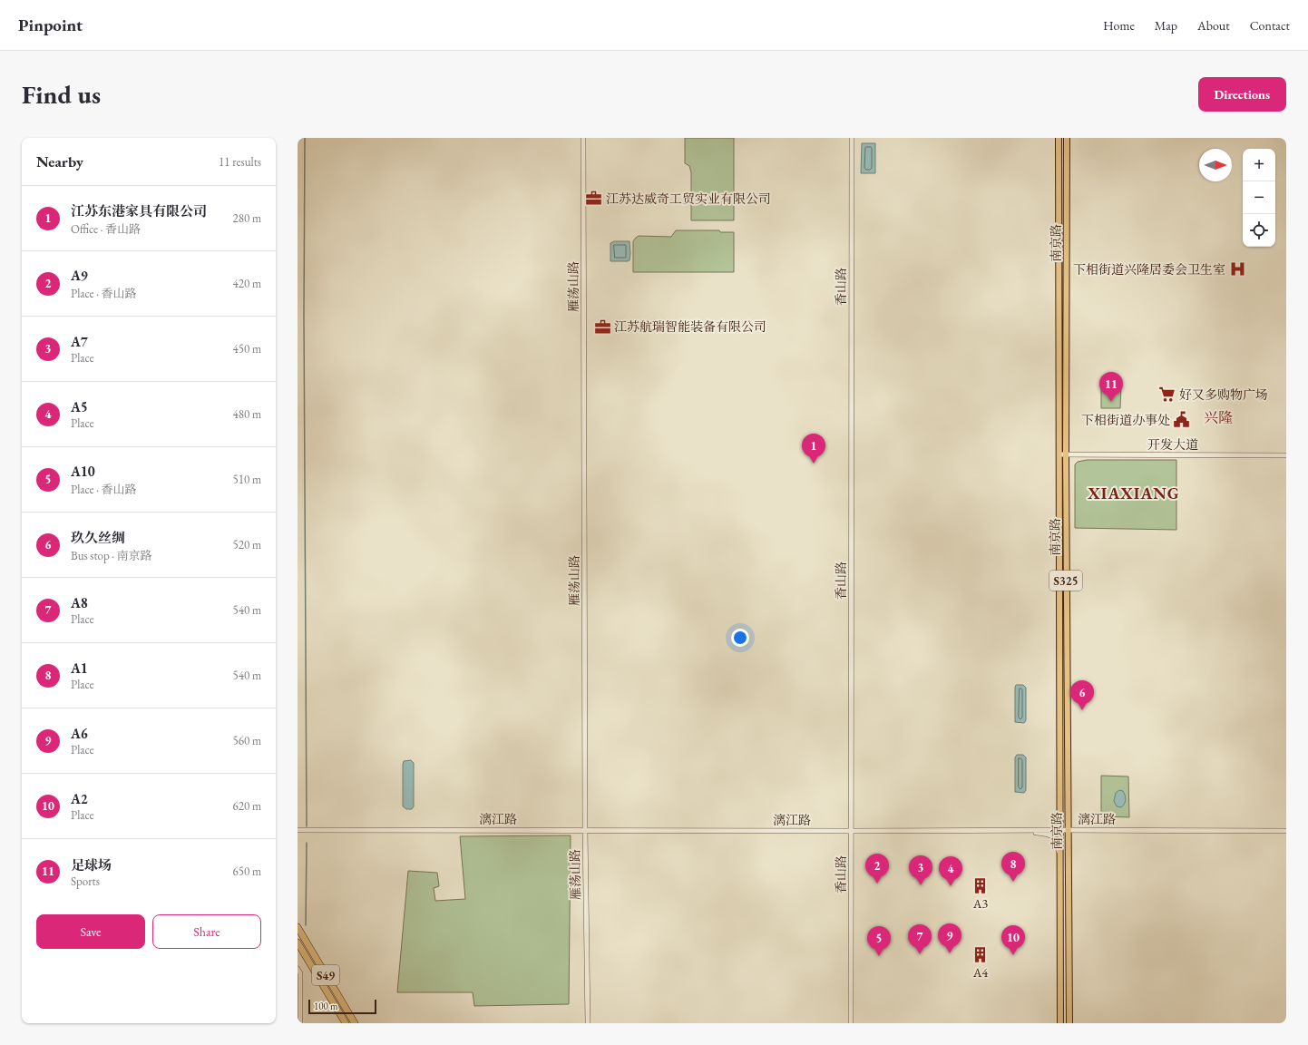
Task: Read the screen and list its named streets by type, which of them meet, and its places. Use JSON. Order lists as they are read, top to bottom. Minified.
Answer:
{"streets":{"highway":["S49"],"main road":["南京路","S325"],"street":["雁荡山路","香山路","开发大道","漓江路"]},"crossings":[["南京路","开发大道"],["南京路","漓江路"],["雁荡山路","漓江路"],["香山路","漓江路"]],"districts":["兴隆","XIAXIANG"],"places":{"office":["江苏达威奇工贸实业有限公司","江苏航瑞智能装备有限公司"],"hospital":["下相街道兴隆居委会卫生室"],"supermarket":["好又多购物广场"],"public building":["下相街道办事处"],"building":["A3","A4"]},"scale_bar":"100 m","north":"right","page":{"header":"Pinpoint","nav":["Home","Map","About","Contact"],"buttons":["Directions",["Save","Share"]],"title":"Find us","heading":["Nearby","11 results"],"map_buttons":["+","−"],"list":[{"mark":"1","name":"江苏东港家具有限公司","note":"Office · 香山路","value":"280 m"},{"mark":"2","name":"A9","note":"Place · 香山路","value":"420 m"},{"mark":"3","name":"A7","note":"Place","value":"450 m"},{"mark":"4","name":"A5","note":"Place","value":"480 m"},{"mark":"5","name":"A10","note":"Place · 香山路","value":"510 m"},{"mark":"6","name":"玖久丝绸","note":"Bus stop · 南京路","value":"520 m"},{"mark":"7","name":"A8","note":"Place","value":"540 m"},{"mark":"8","name":"A1","note":"Place","value":"540 m"},{"mark":"9","name":"A6","note":"Place","value":"560 m"},{"mark":"10","name":"A2","note":"Place","value":"620 m"},{"mark":"11","name":"足球场","note":"Sports","value":"650 m"}],"pins":["11","1","6","8","2","3","4","9","7","10","5"],"scale":"100 m"}}
